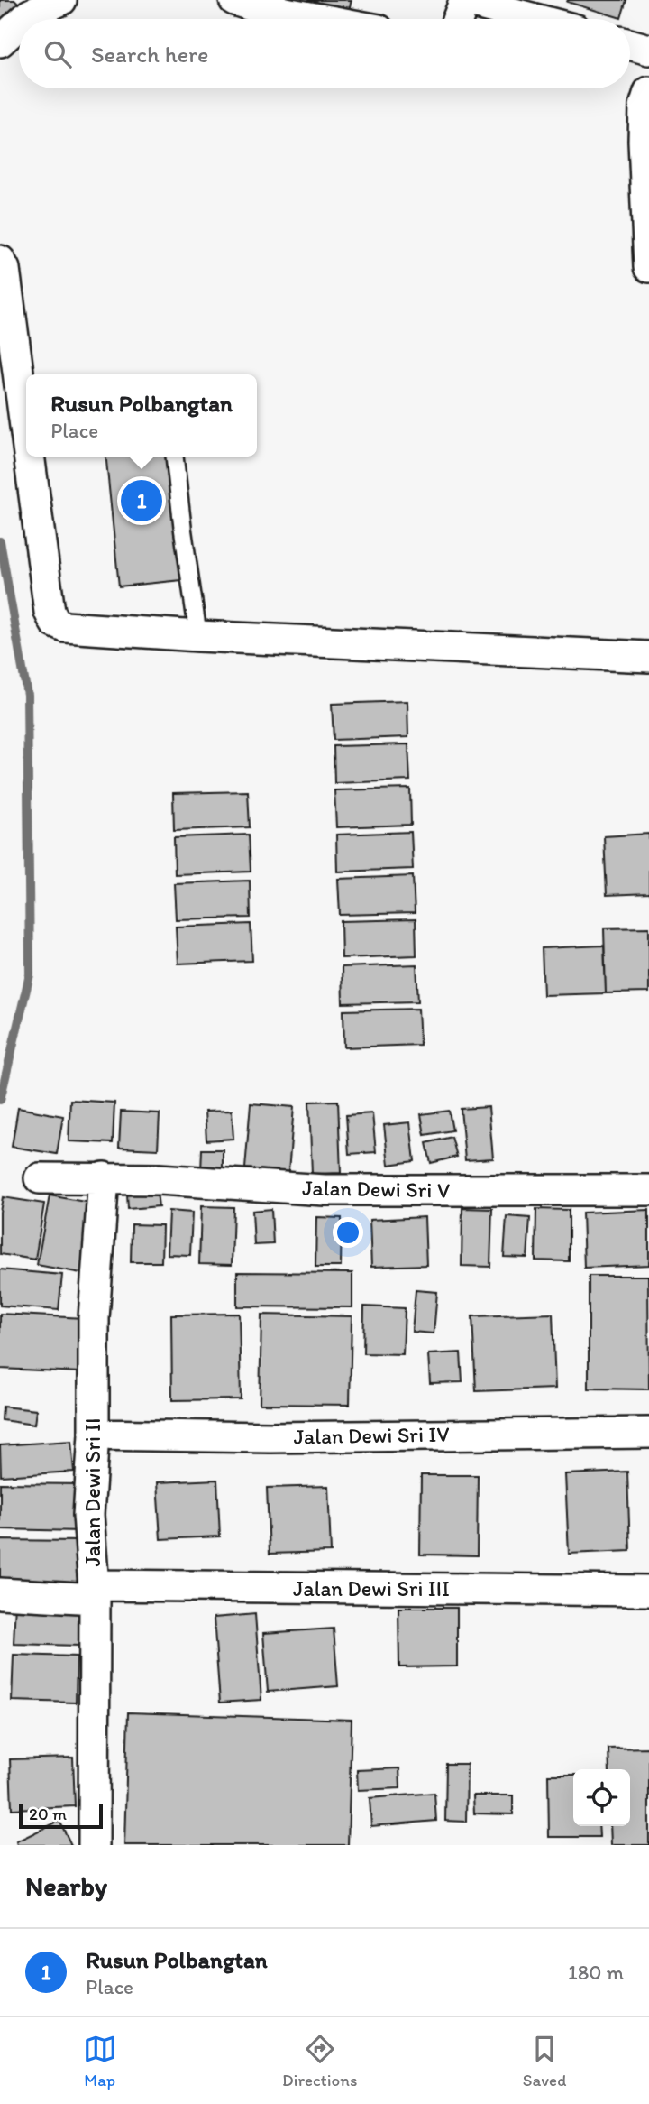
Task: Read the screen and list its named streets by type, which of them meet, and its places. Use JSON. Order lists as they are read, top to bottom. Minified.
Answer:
{"streets":{"street":["Jalan Dewi Sri V","Jalan Dewi Sri IV","Jalan Dewi Sri II","Jalan Dewi Sri III"]},"crossings":[["Jalan Dewi Sri V","Jalan Dewi Sri II"],["Jalan Dewi Sri IV","Jalan Dewi Sri II"],["Jalan Dewi Sri II","Jalan Dewi Sri III"]],"scale_bar":"20 m","page":{"search":"Search here","popup":["Rusun Polbangtan","Place"],"pins":"1","scale":"20 m","heading":"Nearby","list":[{"mark":"1","name":"Rusun Polbangtan","note":"Place","value":"180 m"}],"nav":["Map","Directions","Saved"]}}
